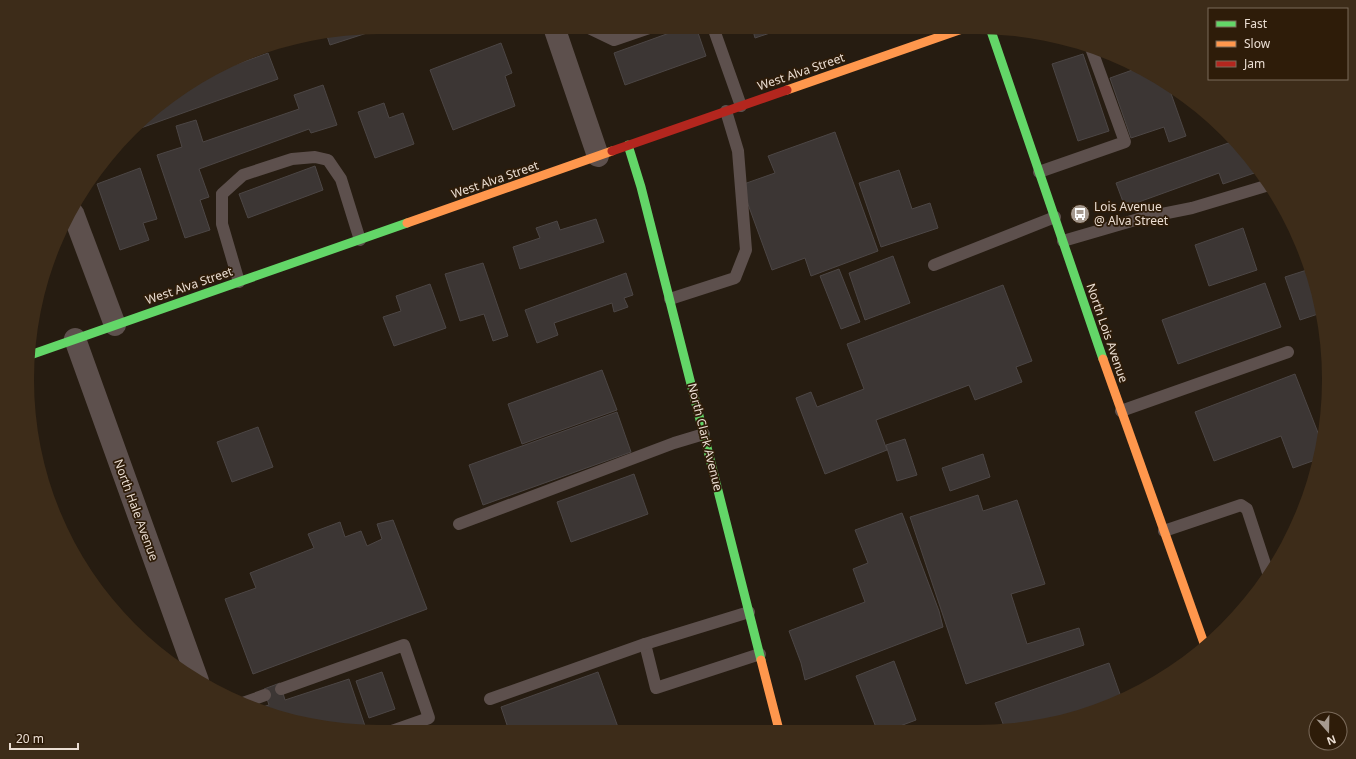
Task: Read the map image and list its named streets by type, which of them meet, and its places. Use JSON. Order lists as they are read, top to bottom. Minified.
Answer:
{"streets":{"street":["West Alva Street","North Lois Avenue","North Clark Avenue","North Hale Avenue"]},"crossings":[["West Alva Street","North Clark Avenue"],["West Alva Street","North Hale Avenue"]],"places":{"bus stop":["Lois Avenue @ Alva Street"]},"legend":["Fast","Slow","Jam"],"scale_bar":"20 m","north":"bottom"}
